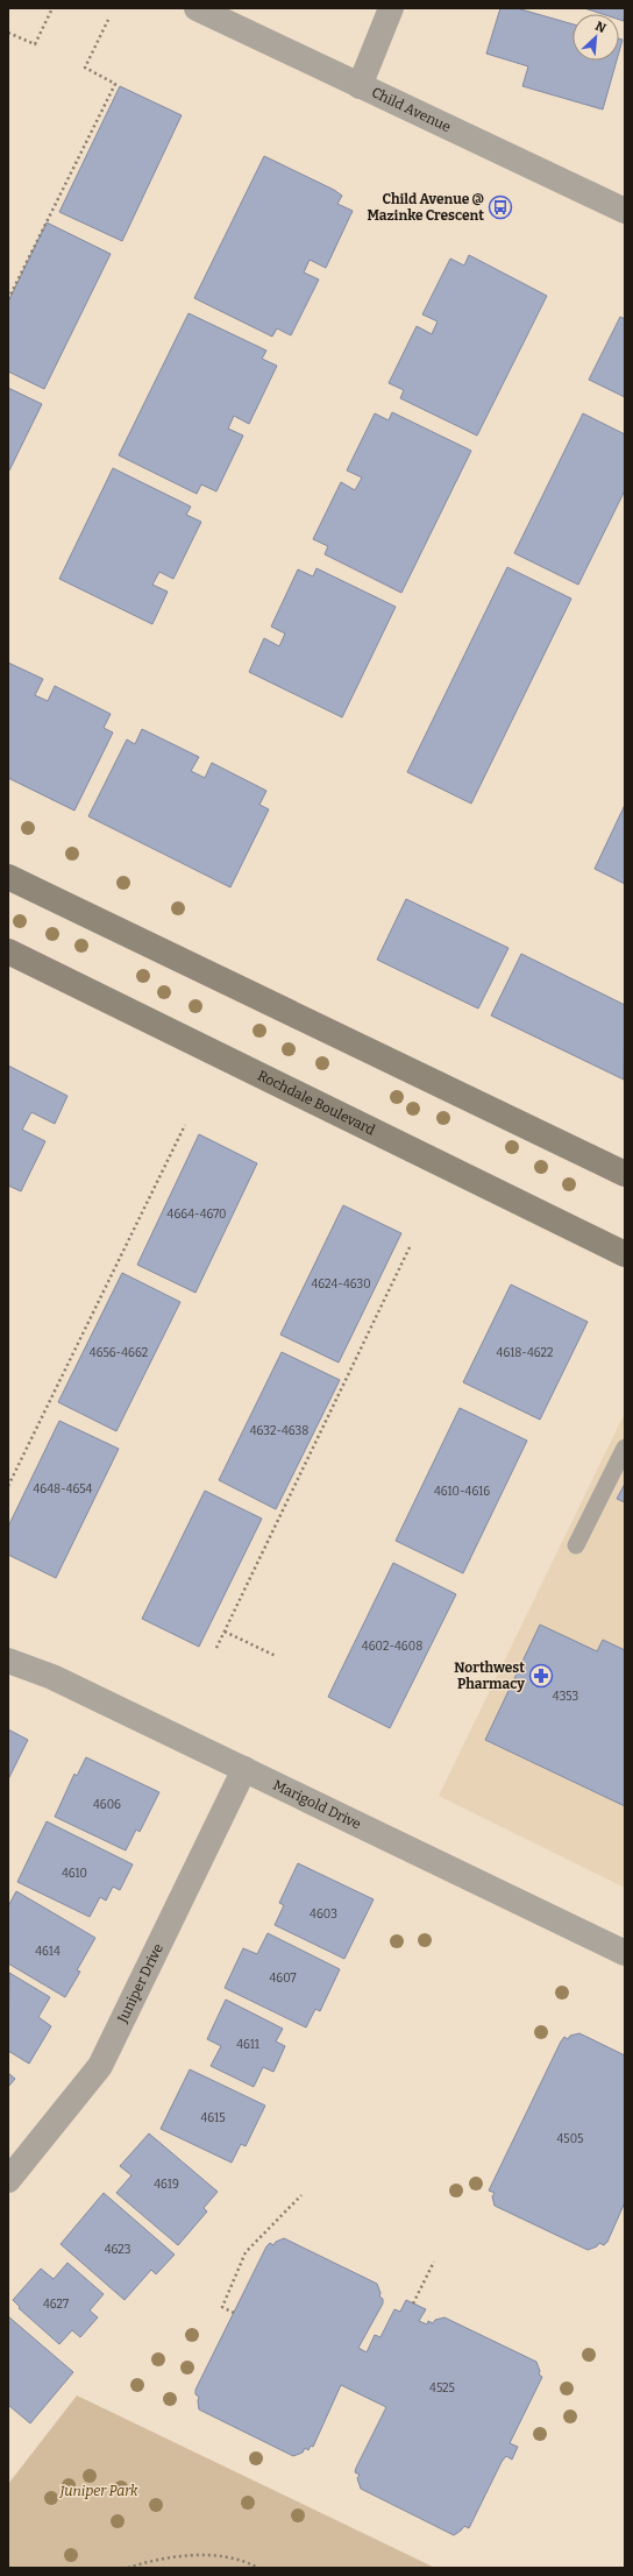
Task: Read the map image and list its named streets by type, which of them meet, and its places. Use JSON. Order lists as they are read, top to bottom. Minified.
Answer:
{"streets":{"main road":["Rochdale Boulevard"],"street":["Child Avenue","Marigold Drive","Juniper Drive"]},"crossings":[["Marigold Drive","Juniper Drive"]],"parks":["Juniper Park"],"places":{"bus stop":["Child Avenue @ Mazinke Crescent"],"pharmacy":["Northwest Pharmacy"]},"house_numbers":["4664-4670","4624-4630","4656-4662","4618-4622","4632-4638","4648-4654","4610-4616","4602-4608","4353","4606","4610","4603","4614","4607","4611","4615","4505","4619","4623","4627","4525"],"north":"top right"}
